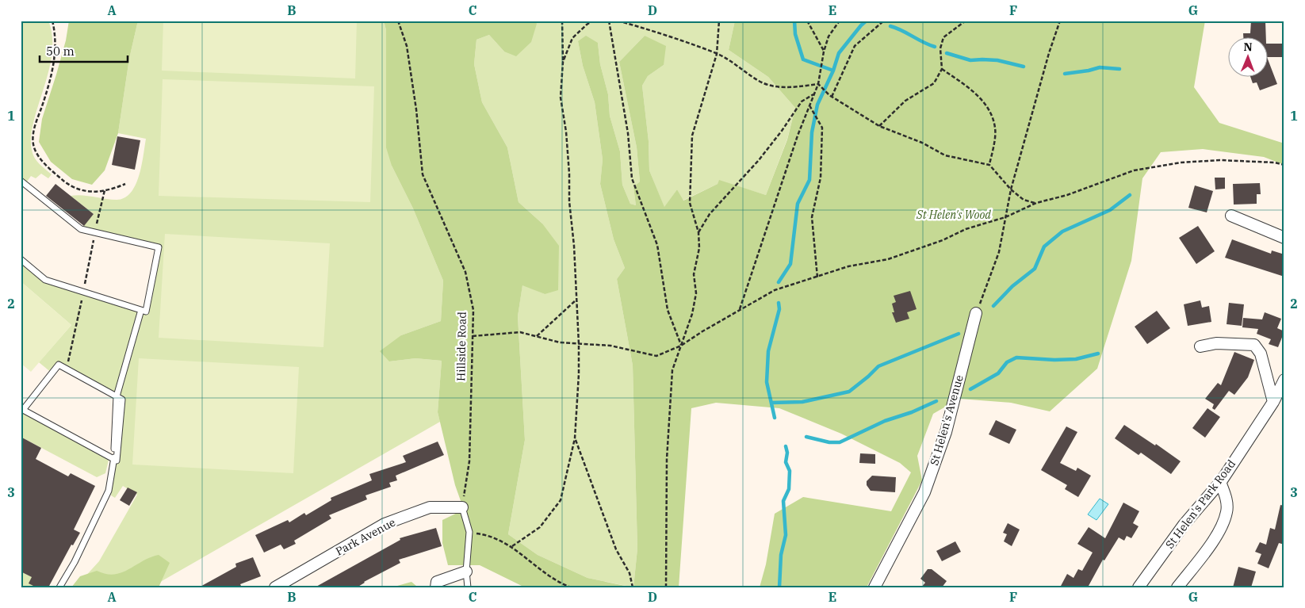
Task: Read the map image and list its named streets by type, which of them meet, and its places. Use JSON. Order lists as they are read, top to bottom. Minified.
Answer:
{"streets":{"street":["St Helen's Avenue","St Helen's Park Road","Park Avenue"],"path":["Hillside Road"]},"crossings":[["Hillside Road","Park Avenue"]],"parks":["St Helen's Wood"],"scale_bar":"50 m","north":"top","grid":{"columns":["A","B","C","D","E","F","G"],"rows":["1","2","3"]}}
